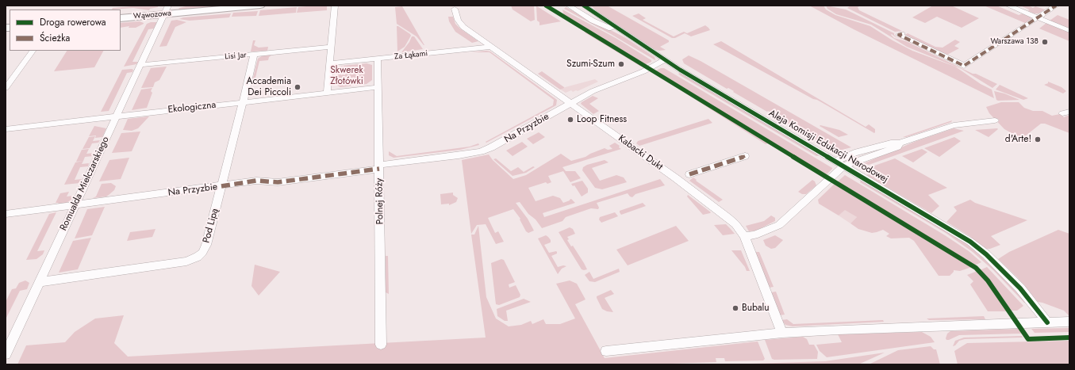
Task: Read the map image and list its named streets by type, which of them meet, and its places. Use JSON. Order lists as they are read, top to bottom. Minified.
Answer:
{"streets":{"street":["Wąwozowa","Za Łąkami","Lisi Jar","Ekologiczna","Na Przyzbie","Aleja Komisji Edukacji Narodowej","Kabacki Dukt","Romualda Mielczarskiego","Polnej Róży","Pod Lipą"]},"crossings":[["Wąwozowa","Romualda Mielczarskiego"],["Za Łąkami","Kabacki Dukt"],["Za Łąkami","Polnej Róży"],["Lisi Jar","Romualda Mielczarskiego"],["Lisi Jar","Pod Lipą"],["Ekologiczna","Romualda Mielczarskiego"],["Ekologiczna","Polnej Róży"],["Ekologiczna","Pod Lipą"],["Na Przyzbie","Aleja Komisji Edukacji Narodowej"],["Na Przyzbie","Kabacki Dukt"],["Na Przyzbie","Romualda Mielczarskiego"],["Na Przyzbie","Polnej Róży"],["Na Przyzbie","Pod Lipą"],["Romualda Mielczarskiego","Pod Lipą"]],"parks":["Skwerek Złotówki"],"places":["Warszawa 138","Szumi-Szum","Accademia Dei Piccoli","Loop Fitness","d'Arte!","Bubalu"],"legend":["Droga rowerowa","Ścieżka"]}
